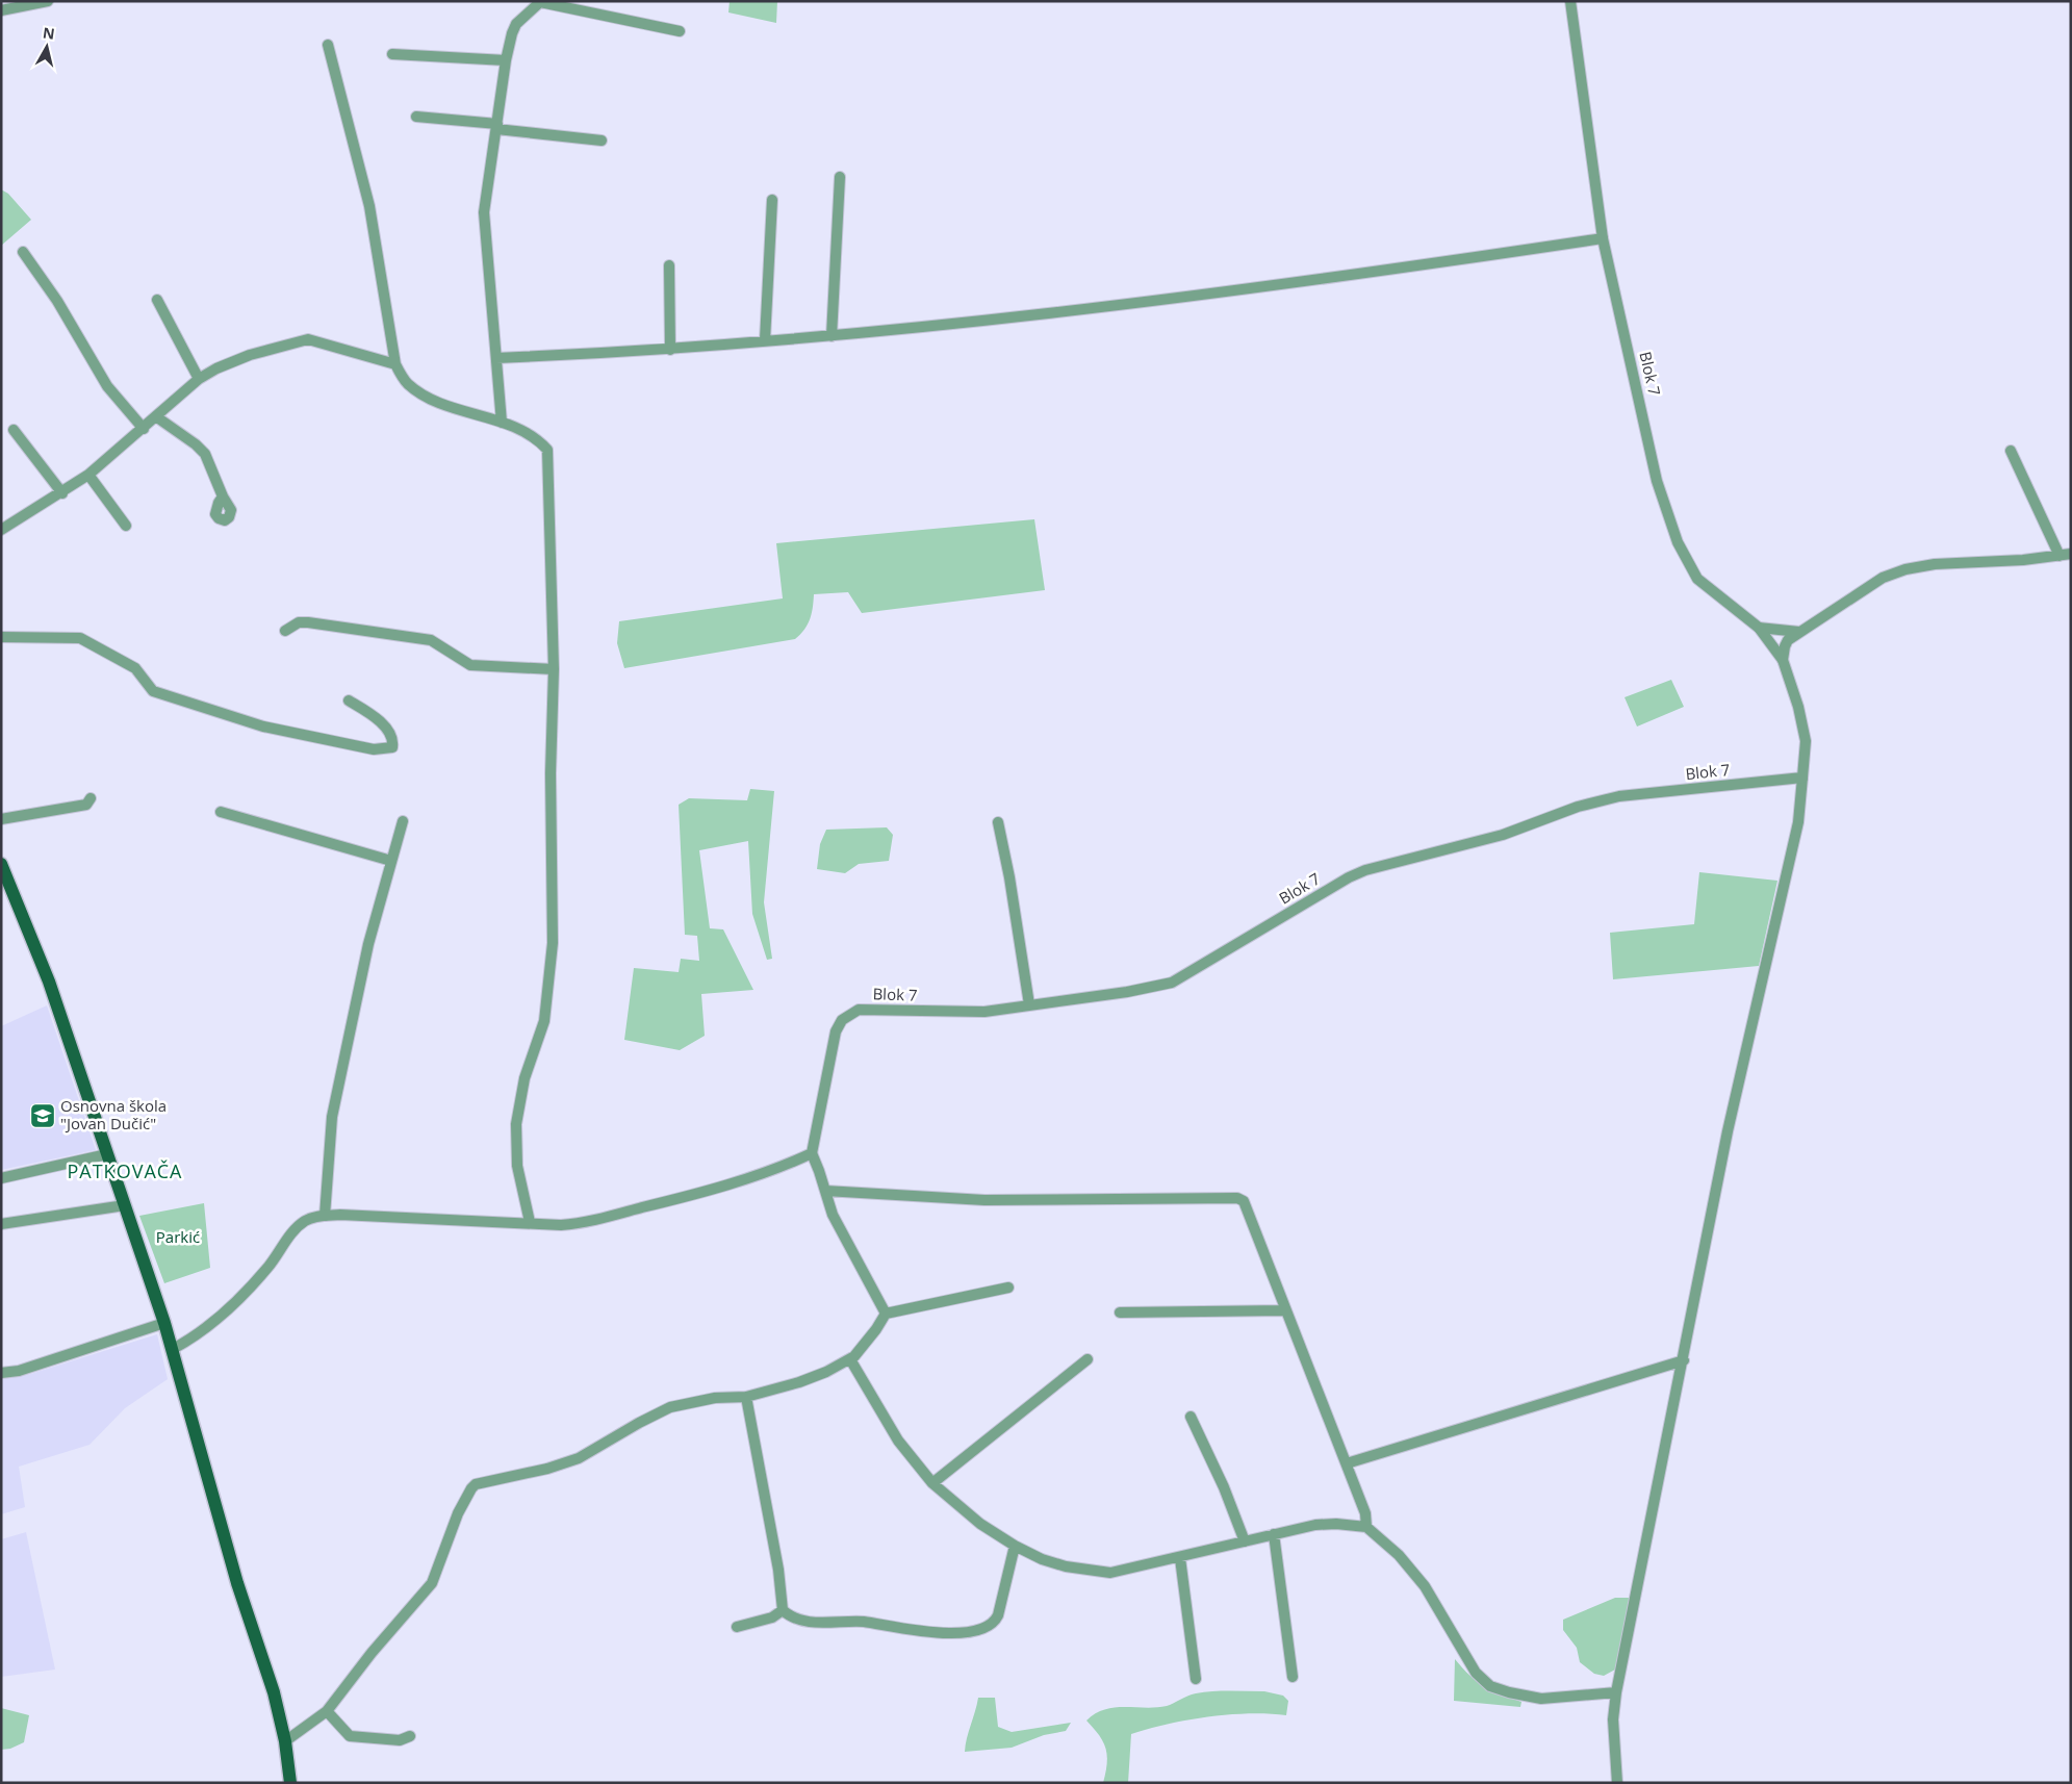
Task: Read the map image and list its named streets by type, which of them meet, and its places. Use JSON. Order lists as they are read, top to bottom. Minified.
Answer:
{"streets":{"street":["Blok 7"]},"districts":["PATKOVAČA"],"parks":["Parkić"],"places":{"school or university":["Osnovna škola \"Jovan Dučić\""]},"north":"top"}
